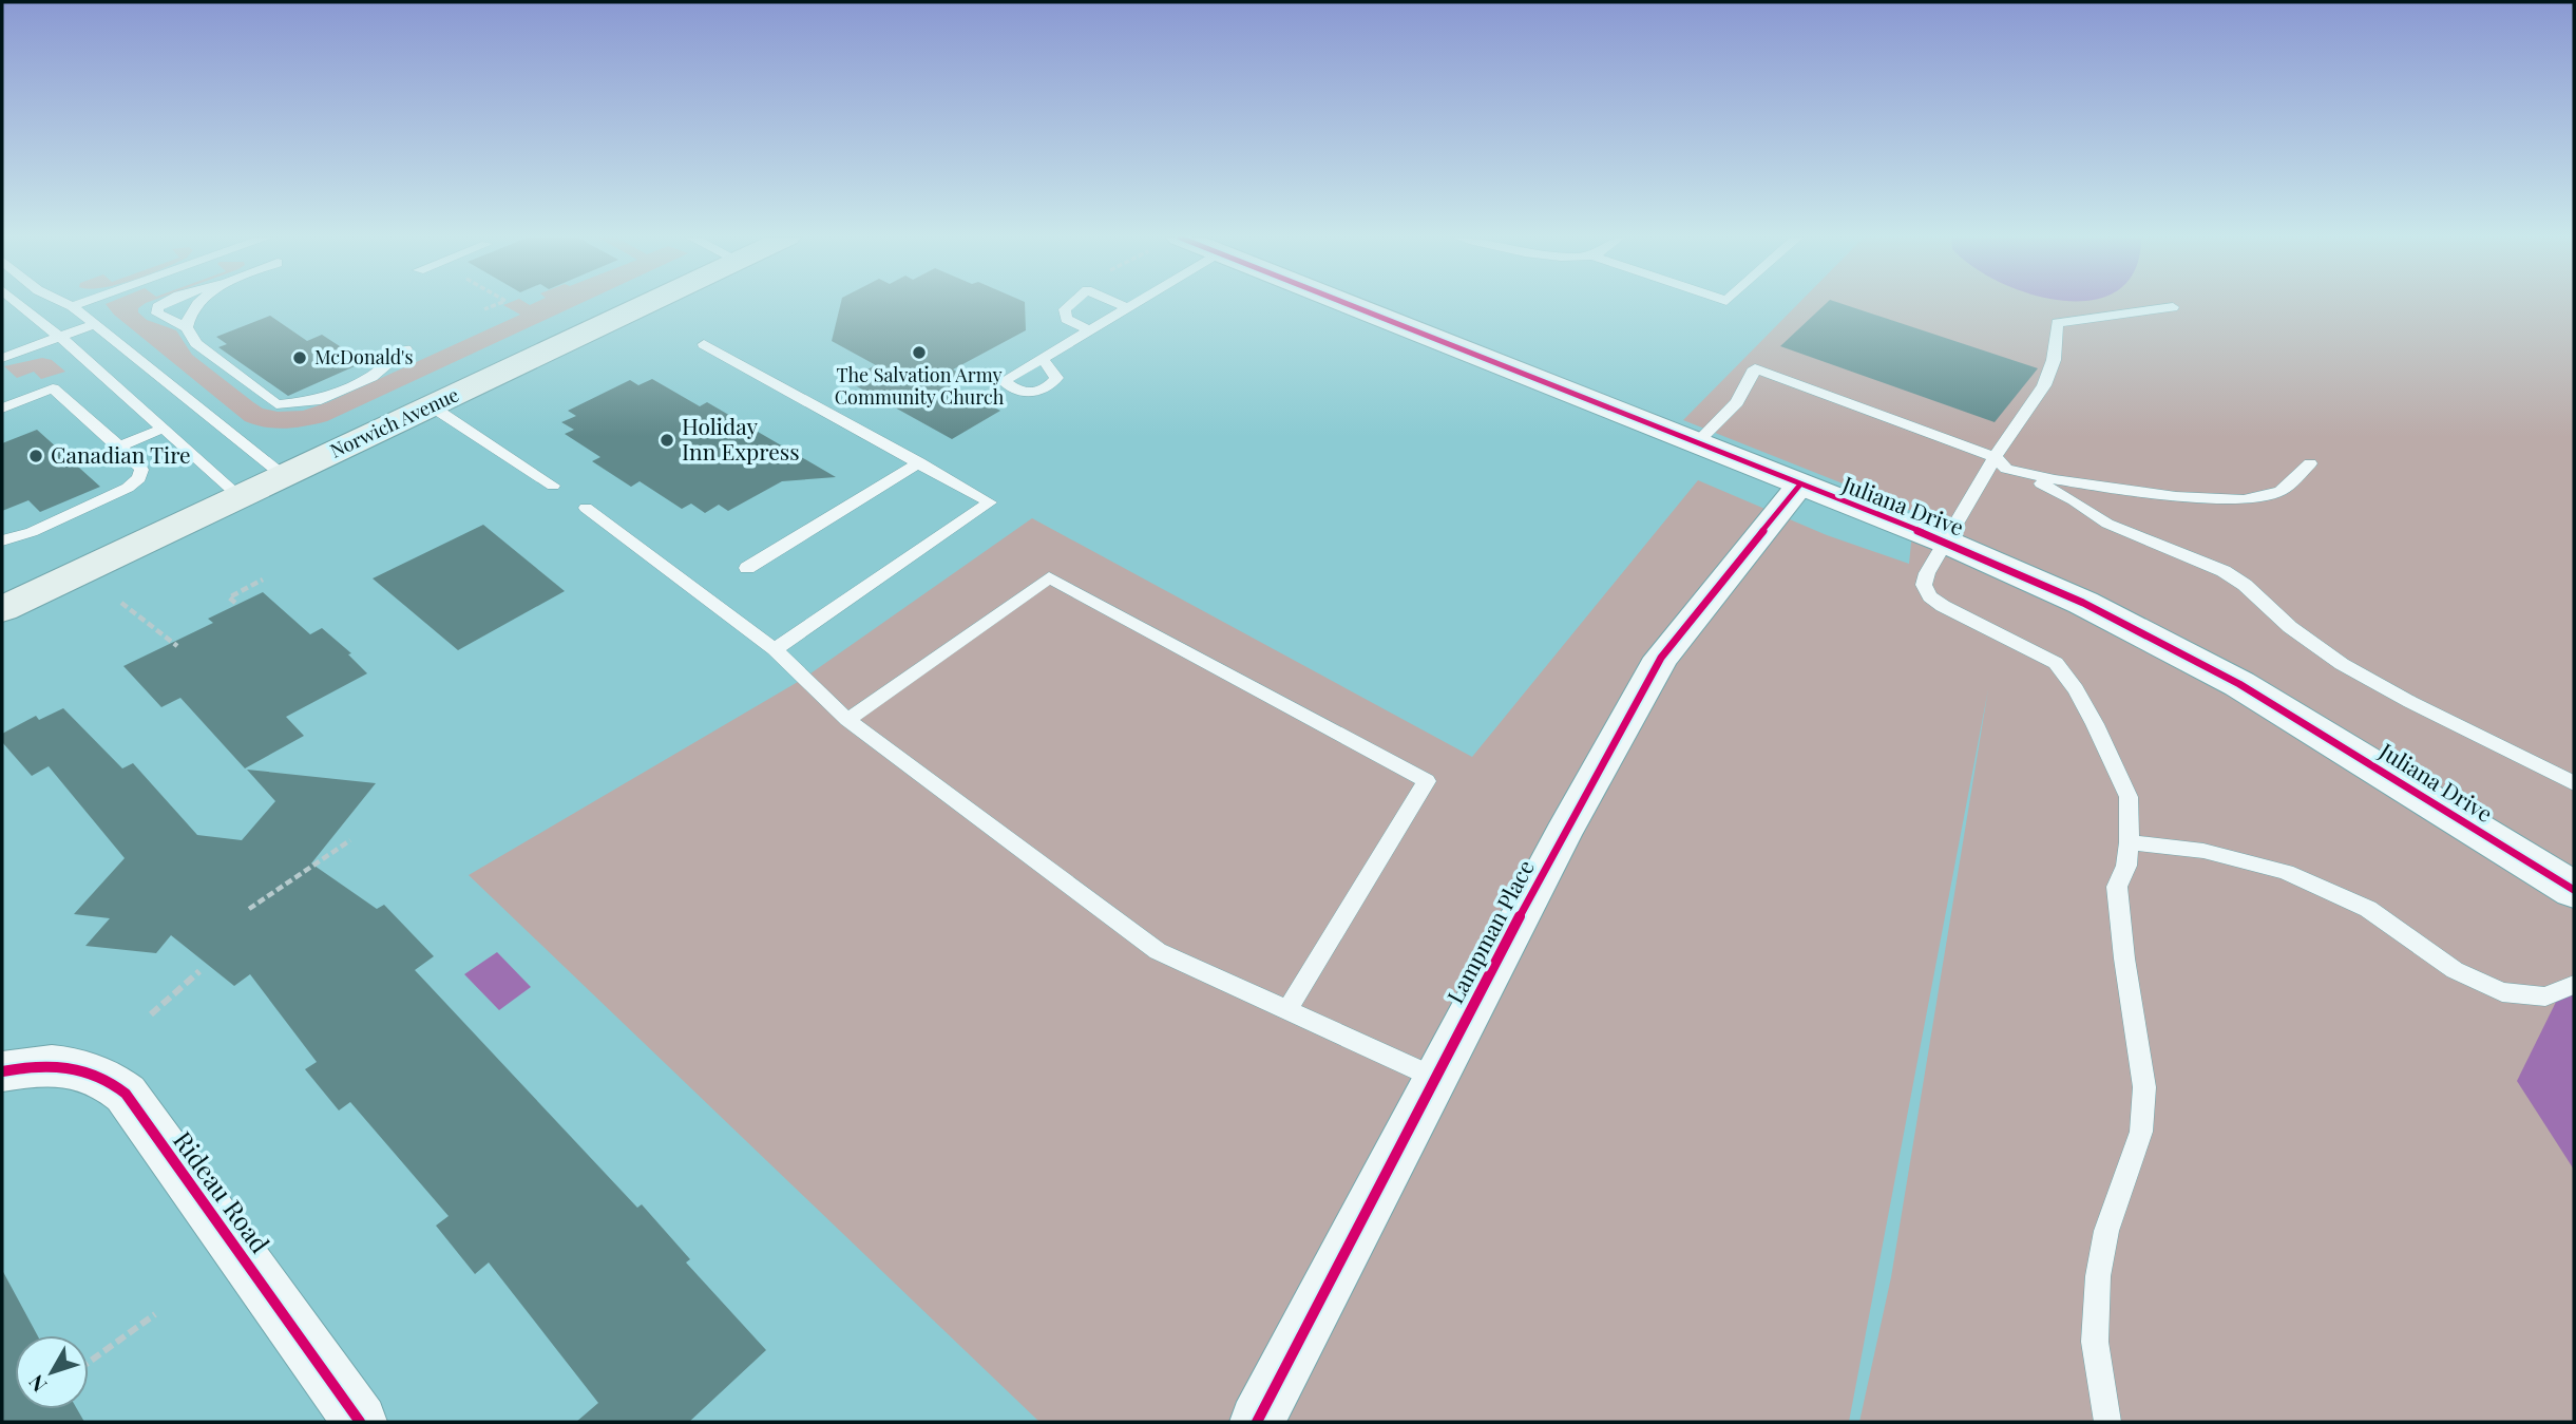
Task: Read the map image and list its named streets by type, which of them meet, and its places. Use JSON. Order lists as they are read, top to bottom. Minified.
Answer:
{"streets":{"main road":["Norwich Avenue"],"street":["Juliana Drive","Lampman Place","Rideau Road"]},"crossings":[["Juliana Drive","Lampman Place"]],"places":["The Salvation Army Community Church","McDonald's","Holiday Inn Express","Canadian Tire"],"north":"bottom left"}
